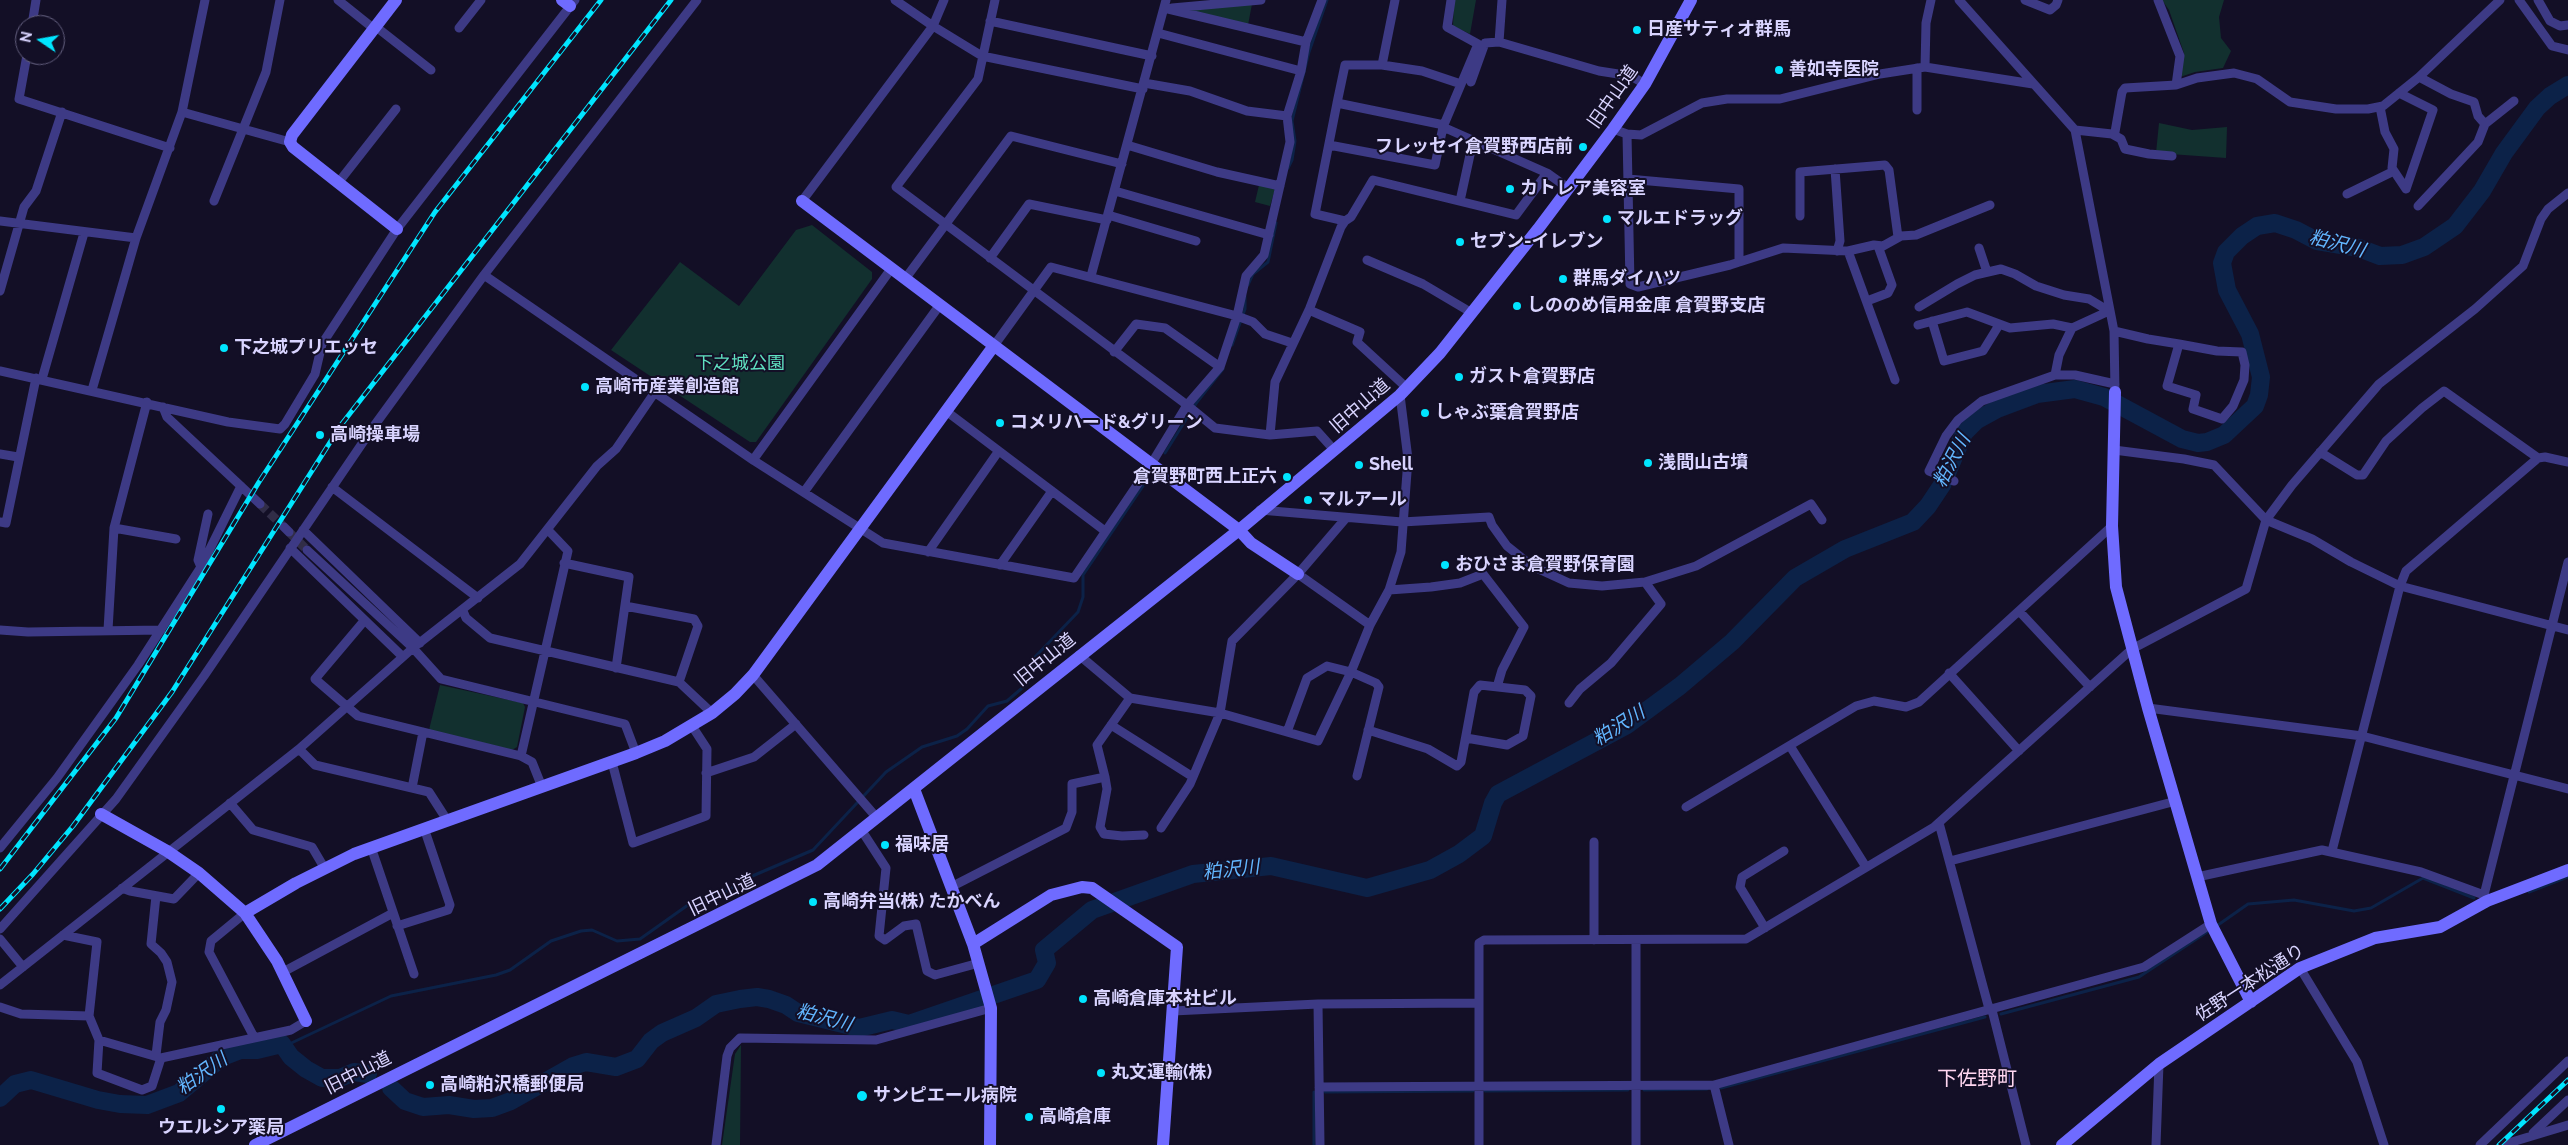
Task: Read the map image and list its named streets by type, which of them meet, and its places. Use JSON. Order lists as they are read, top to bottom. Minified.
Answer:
{"streets":{"street":["旧中山道","佐野一本松通り"]},"districts":["下佐野町"],"water":["粕沢川"],"parks":["下之城公園"],"places":["日産サティオ群馬","善如寺医院","フレッセイ倉賀野西店前","カトレア美容室","マルエドラッグ","セブン-イレブン","群馬ダイハツ","しののめ信用金庫 倉賀野支店","下之城プリエッセ","ガスト倉賀野店","高崎市産業創造館","しゃぶ葉倉賀野店","コメリハード&グリーン","高崎操車場","浅間山古墳","Shell","倉賀野町西上正六","マルアール","おひさま倉賀野保育園","福味居","高崎弁当(株) たかべん","高崎倉庫本社ビル","丸文運輸(株)","高崎粕沢橋郵便局","サンピエール病院","ウエルシア薬局","高崎倉庫"],"north":"left"}
